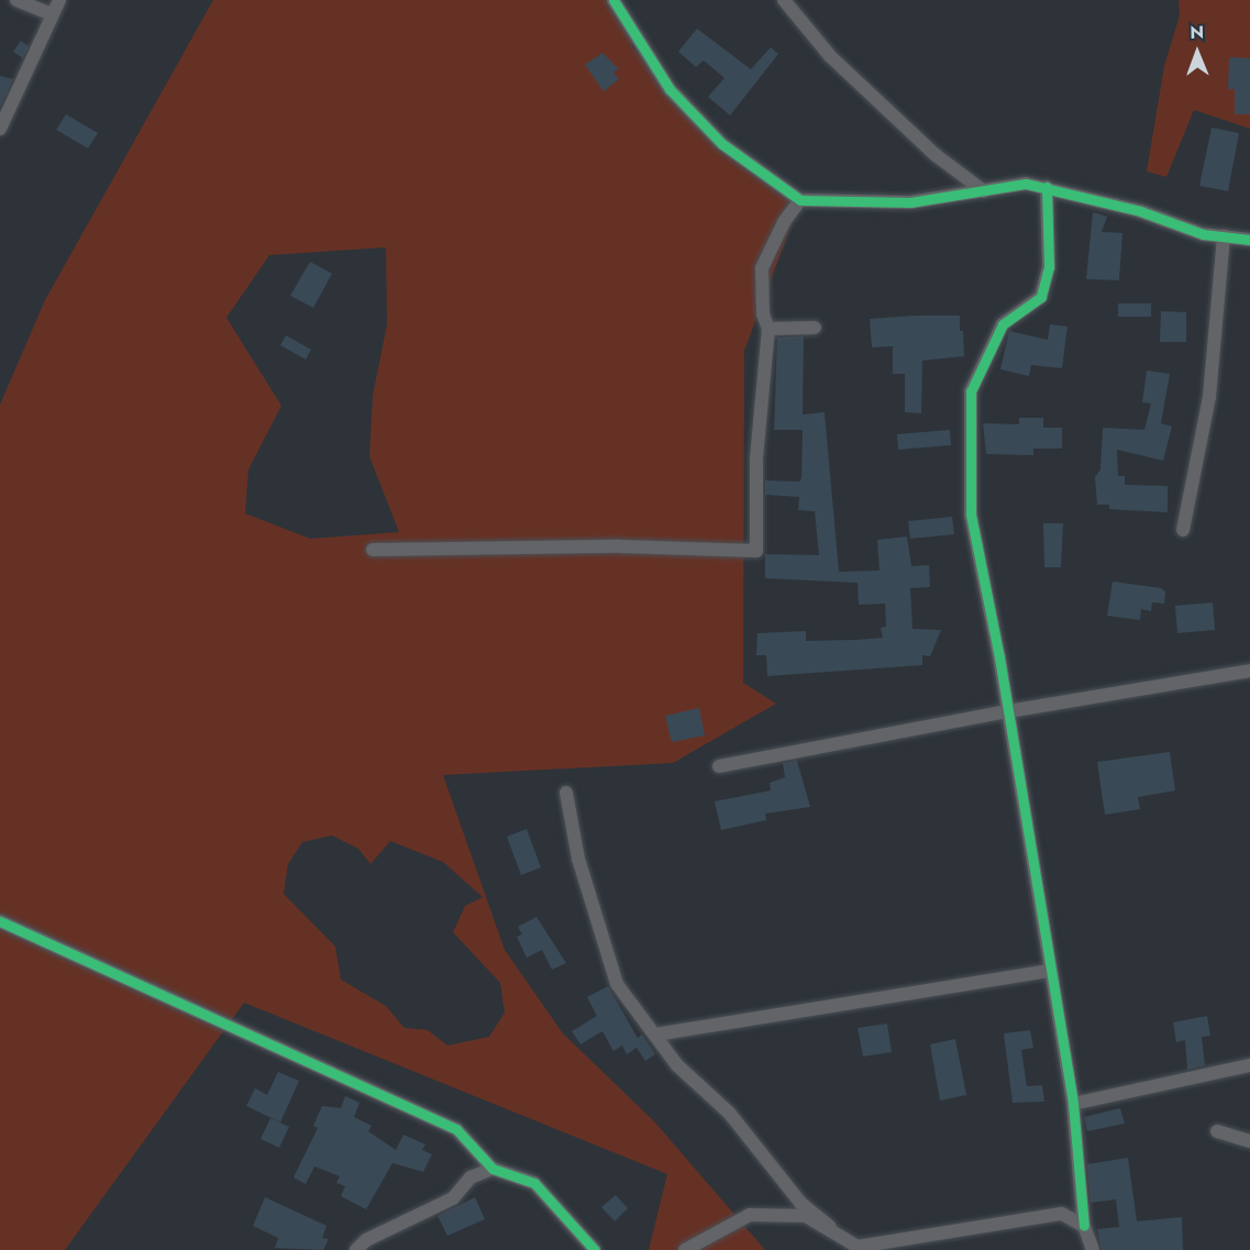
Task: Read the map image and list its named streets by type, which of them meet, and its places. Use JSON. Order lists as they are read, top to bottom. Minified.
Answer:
{"north":"top"}
